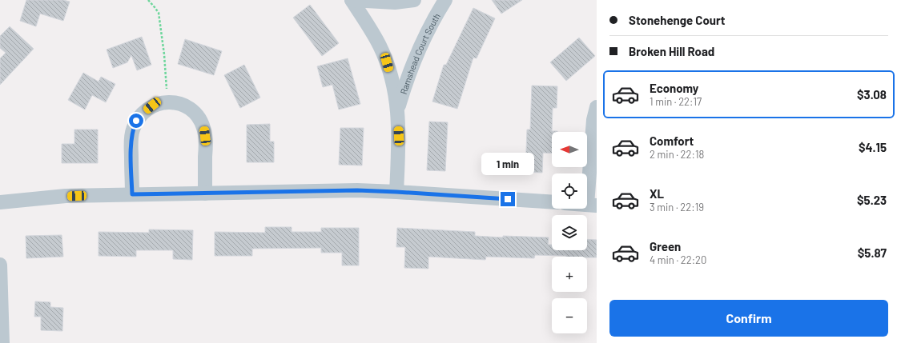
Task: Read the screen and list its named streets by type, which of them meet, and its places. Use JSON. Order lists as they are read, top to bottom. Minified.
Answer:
{"streets":{"street":["Ramshead Court South"]},"north":"left","page":{"banner":["Stonehenge Court","Broken Hill Road"],"list":[{"name":"Economy","note":"1 min · 22:17","value":"$3.08"},{"name":"Comfort","note":"2 min · 22:18","value":"$4.15"},{"name":"XL","note":"3 min · 22:19","value":"$5.23"},{"name":"Green","note":"4 min · 22:20","value":"$5.87"}],"map_buttons":["+","−"],"bubble":"1 min","buttons":"Confirm"}}
